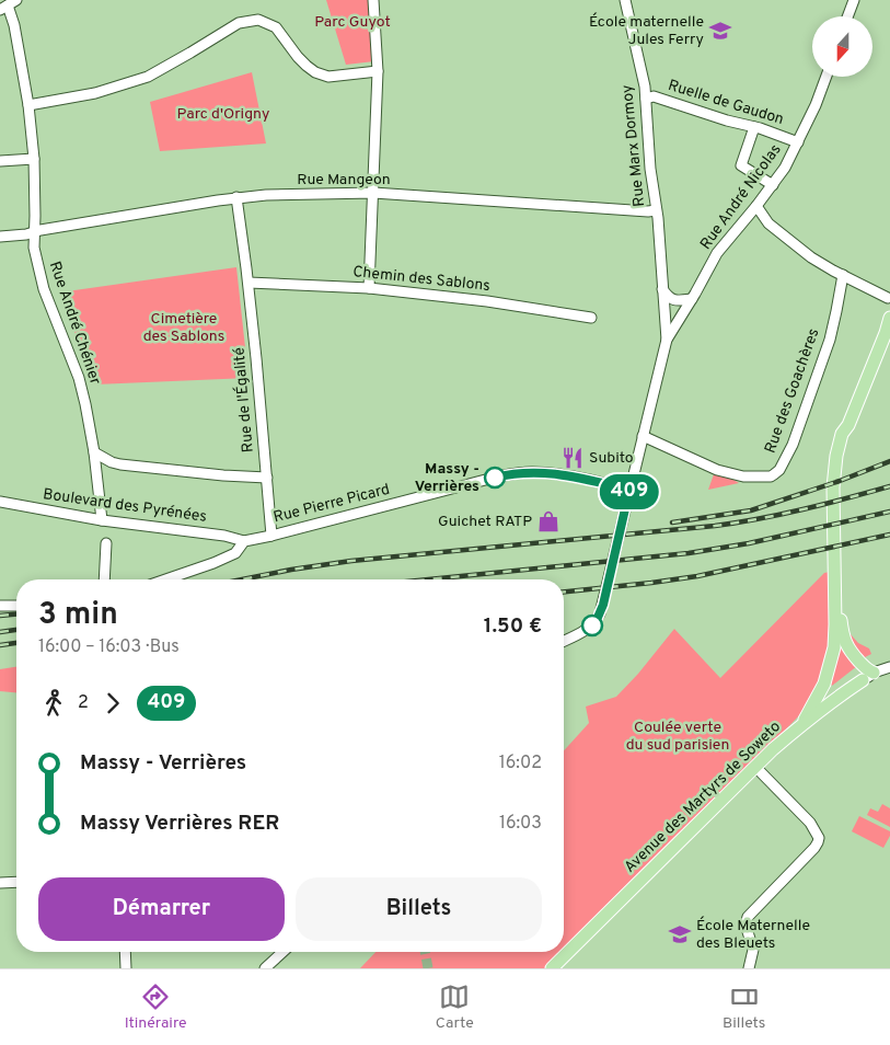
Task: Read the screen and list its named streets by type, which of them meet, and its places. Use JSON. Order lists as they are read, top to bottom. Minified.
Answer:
{"streets":{"main road":["Avenue des Martyrs de Soweto"],"street":["Ruelle de Gaudon","Rue Marx Dormoy","Rue Mangeon","Rue André Nicolas","Chemin des Sablons","Rue André Chénier","Rue des Goachères","Rue de l'Égalité","Rue Pierre Picard","Boulevard des Pyrénées"]},"crossings":[["Ruelle de Gaudon","Rue Marx Dormoy"],["Ruelle de Gaudon","Rue André Nicolas"],["Rue Marx Dormoy","Rue Mangeon"],["Rue Marx Dormoy","Rue André Nicolas"],["Rue Mangeon","Rue André Chénier"],["Rue Mangeon","Rue de l'Égalité"],["Chemin des Sablons","Rue de l'Égalité"],["Rue André Chénier","Boulevard des Pyrénées"],["Rue de l'Égalité","Rue Pierre Picard"],["Rue Pierre Picard","Boulevard des Pyrénées"]],"parks":["Parc Guyot","Parc d'Origny","Cimetière des Sablons","Coulée verte du sud parisien"],"places":{"school or university":["École maternelle Jules Ferry","École Maternelle des Bleuets"],"restaurant":["Subito"],"other":["Massy - Verrières"],"shop":["Guichet RATP"]},"lines":["bus line 409"],"north":"bottom","page":{"on_map":"409","heading":["3 min","16:00 – 16:03 · Bus","1.50 €"],"legs":["2","409"],"list":[{"name":"Massy - Verrières","value":"16:02"},{"name":"Massy Verrières RER","value":"16:03"}],"buttons":["Démarrer","Billets"],"tabs":["Itinéraire","Carte","Billets"]}}
